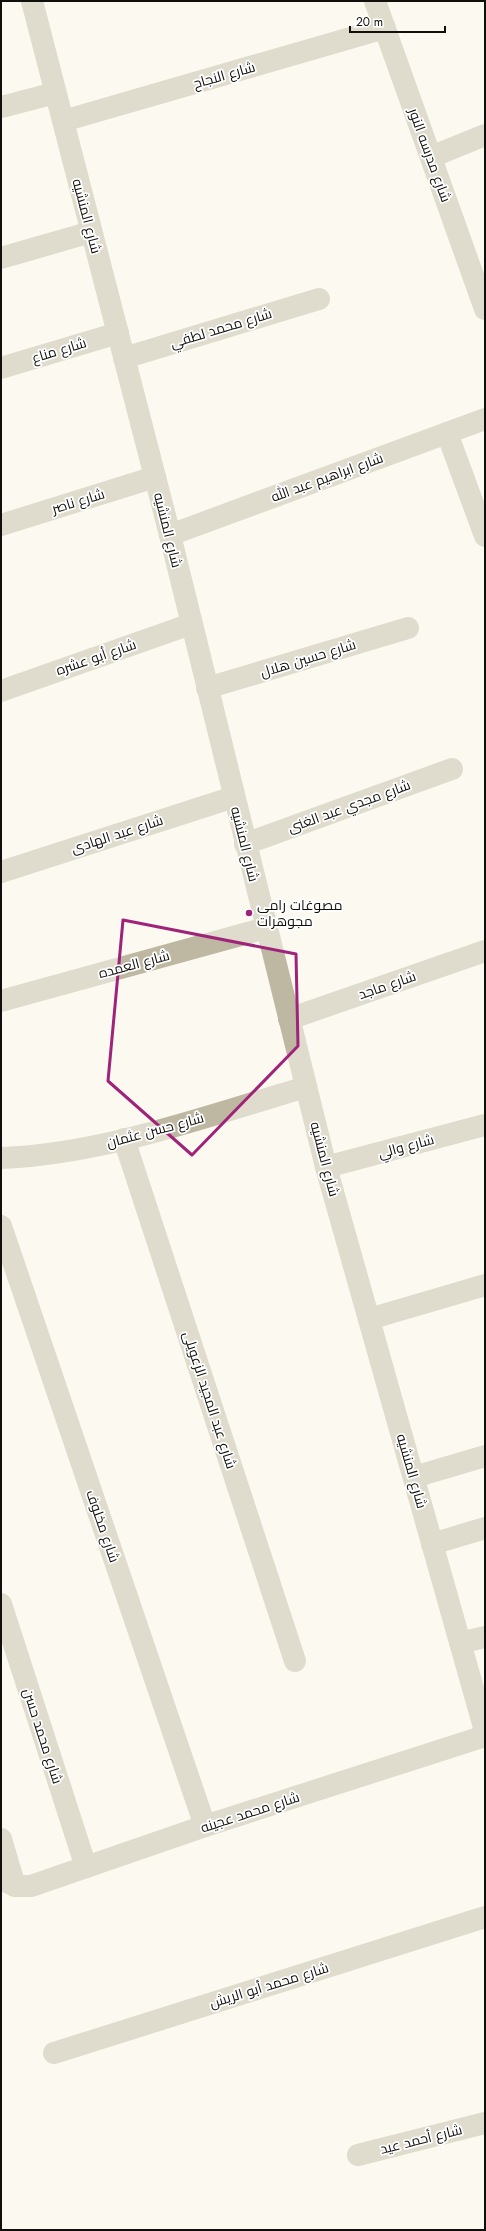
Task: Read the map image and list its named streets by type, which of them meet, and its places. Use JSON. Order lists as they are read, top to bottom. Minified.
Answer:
{"streets":{"street":["شارع النجاح","شارع مدرسه النور","شارع المنشيه","شارع محمد لطفي","شارع مناع","شارع ابراهيم عبد الله","شارع ناصر","شارع أبو عشره","شارع حسين هلال","شارع مجدي عبد الغنى","شارع عبد الهادى","شارع العمده","شارع ماجد","شارع حسن عثمان","شارع والي","شارع عبد المجيد الزعويلى","شارع مخلوف","شارع محمد حسن","شارع محمد عجينه","شارع محمد أبو الريش","شارع أحمد عيد"]},"crossings":[["شارع النجاح","شارع مدرسه النور"],["شارع النجاح","شارع المنشيه"],["شارع المنشيه","شارع محمد لطفي"],["شارع المنشيه","شارع مناع"],["شارع المنشيه","شارع ابراهيم عبد الله"],["شارع المنشيه","شارع ناصر"],["شارع المنشيه","شارع أبو عشره"],["شارع المنشيه","شارع حسين هلال"],["شارع المنشيه","شارع مجدي عبد الغنى"],["شارع المنشيه","شارع عبد الهادى"],["شارع المنشيه","شارع العمده"],["شارع المنشيه","شارع ماجد"],["شارع المنشيه","شارع حسن عثمان"],["شارع المنشيه","شارع والي"],["شارع حسن عثمان","شارع عبد المجيد الزعويلى"],["شارع مخلوف","شارع محمد عجينه"],["شارع محمد حسن","شارع محمد عجينه"]],"places":["مصوغات رامى مجوهرات"],"scale_bar":"20 m"}
